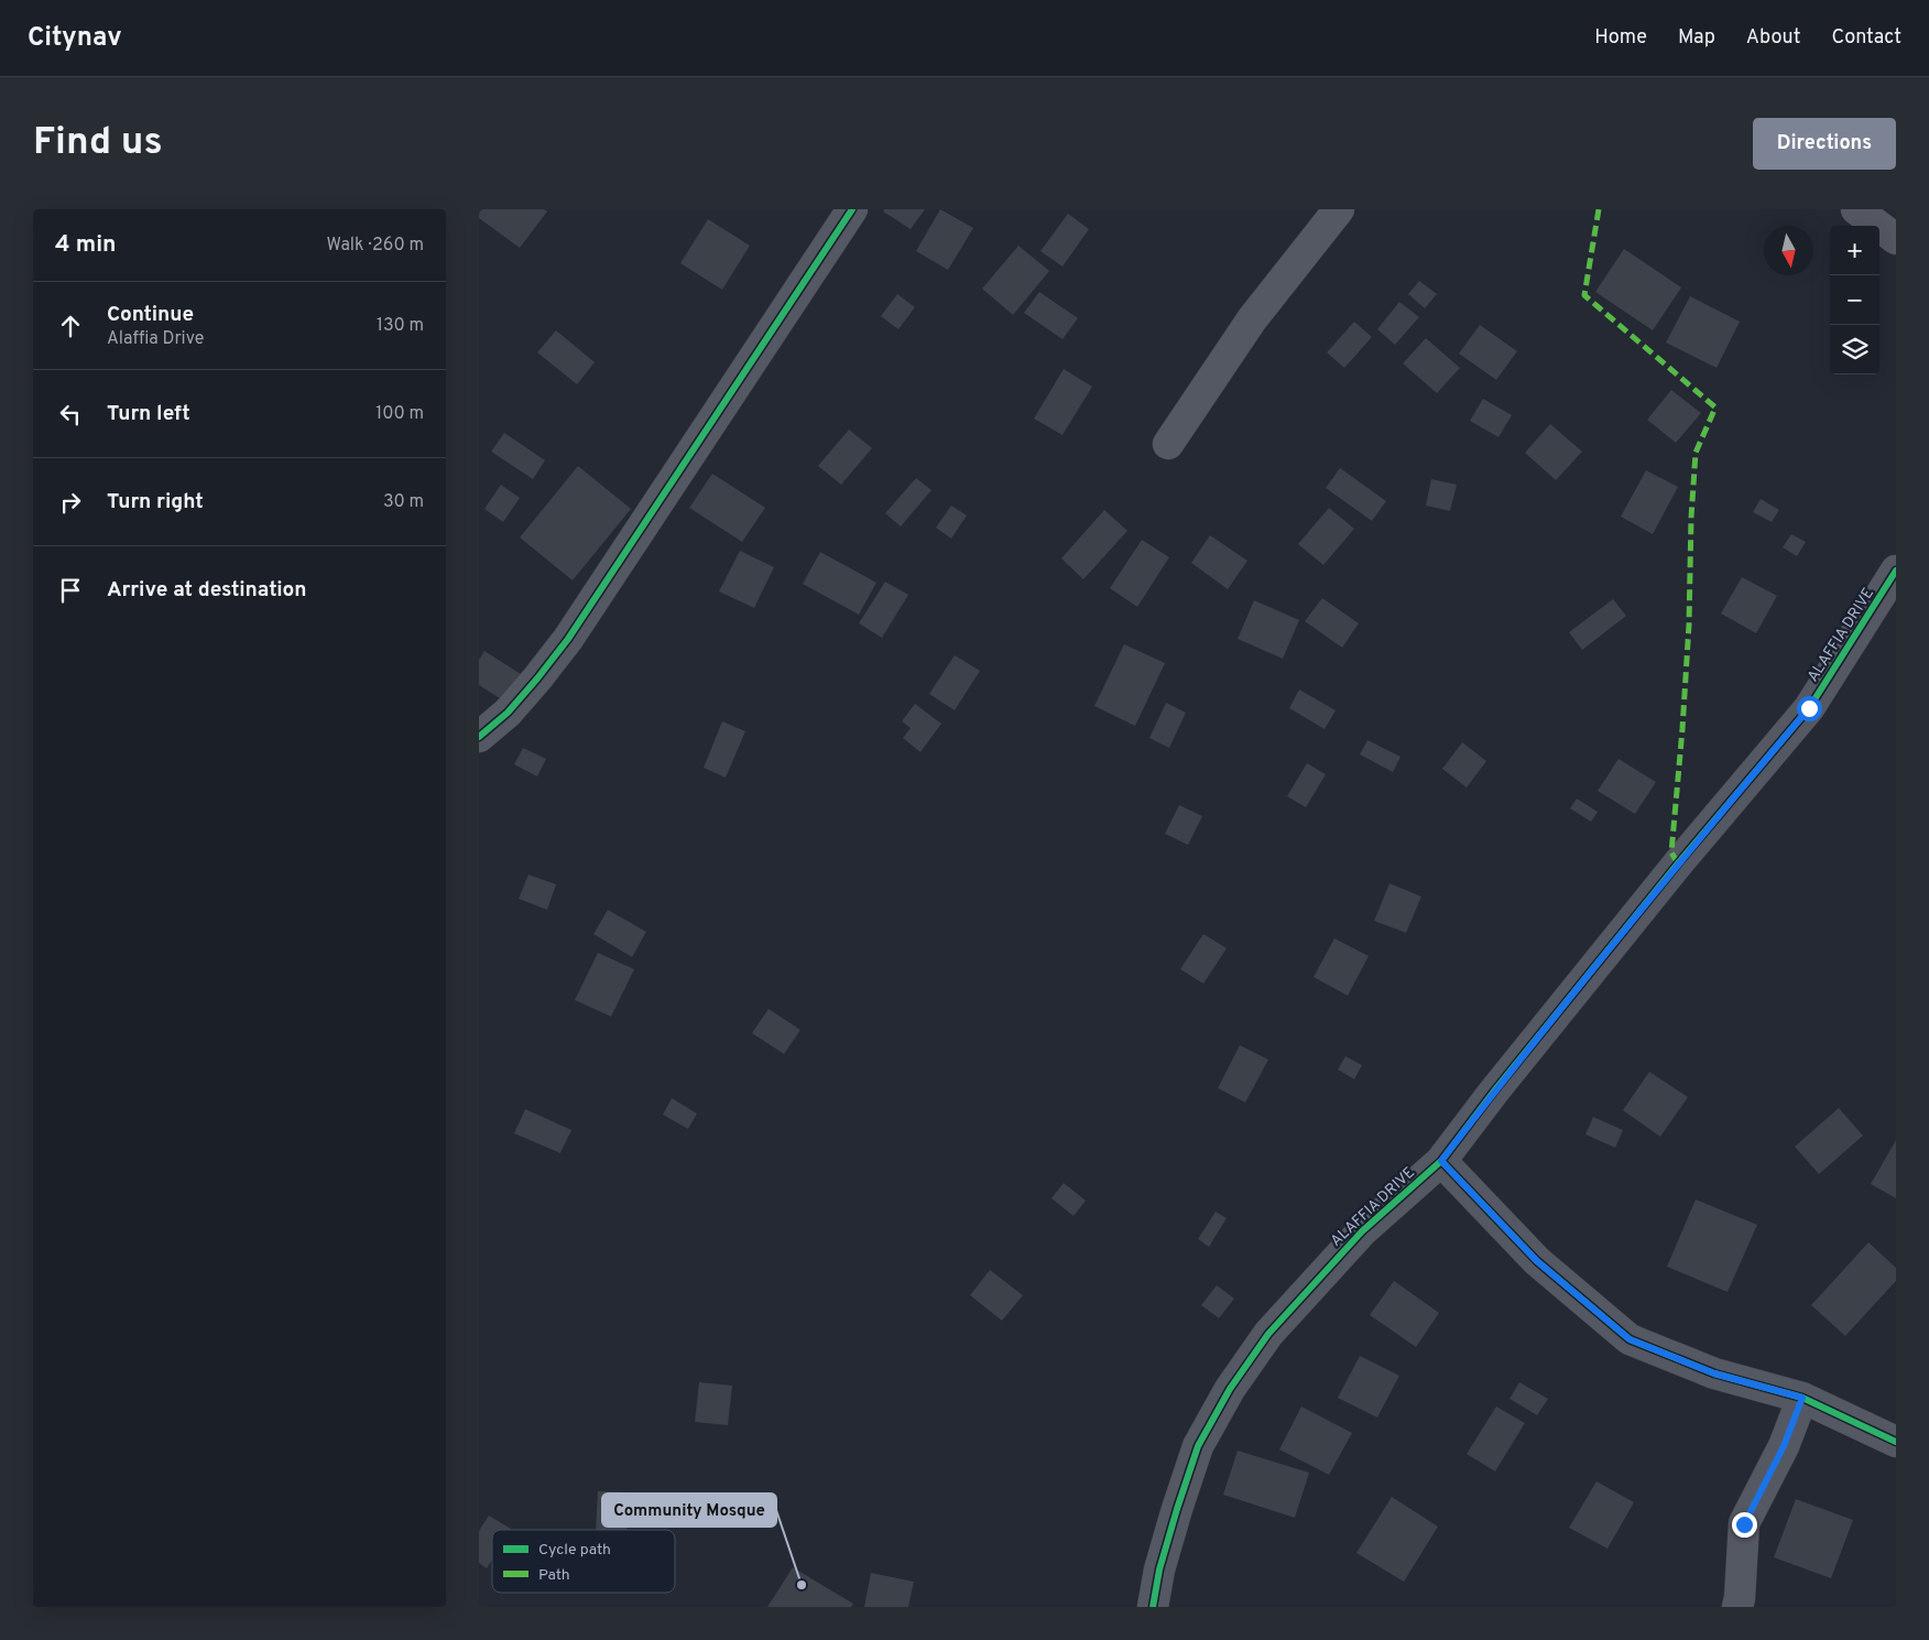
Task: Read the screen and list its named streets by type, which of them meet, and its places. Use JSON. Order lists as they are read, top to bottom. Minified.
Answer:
{"streets":{"street":["ALAFFIA DRIVE"]},"places":["Community Mosque"],"legend":["Cycle path","Path"],"north":"bottom","page":{"header":"Citynav","nav":["Home","Map","About","Contact"],"buttons":"Directions","title":"Find us","heading":["4 min","Walk · 260 m"],"map_buttons":["+","−"],"list":[["Continue","Alaffia Drive","130 m"],["Turn left","100 m"],["Turn right","30 m"],"Arrive at destination"]}}
